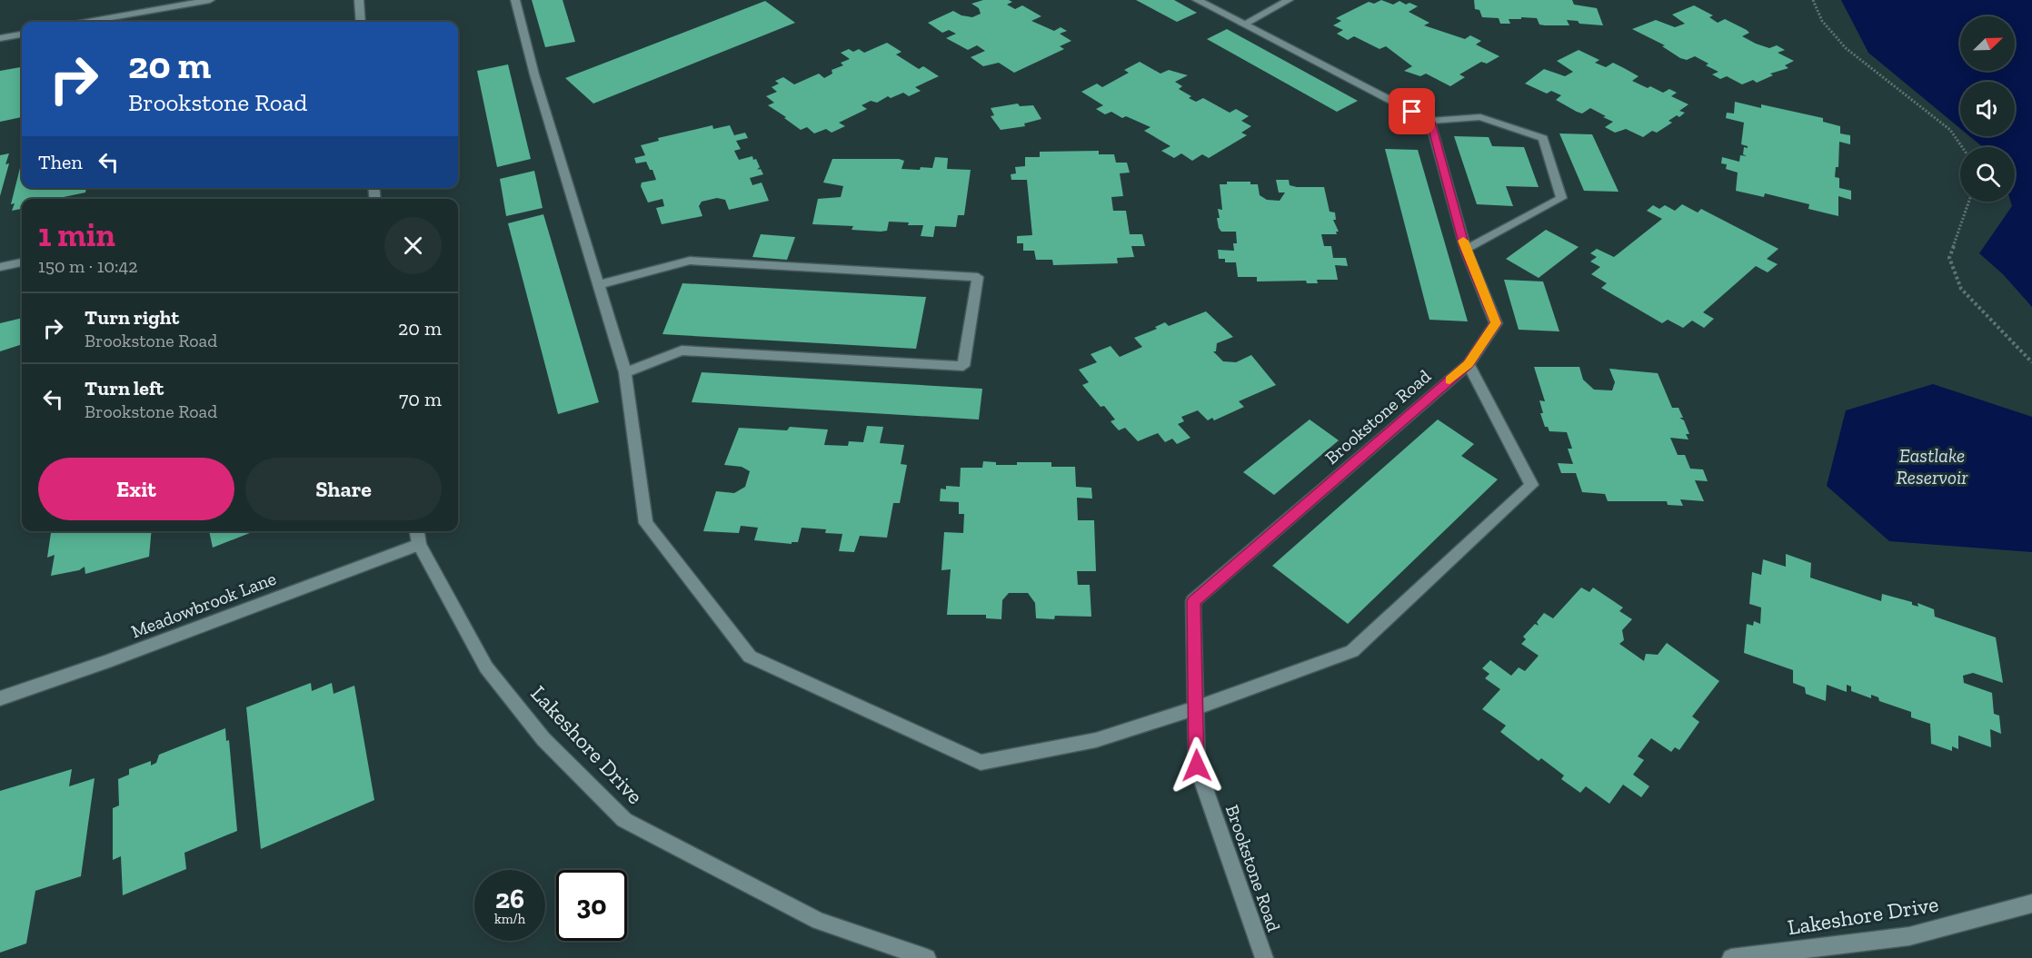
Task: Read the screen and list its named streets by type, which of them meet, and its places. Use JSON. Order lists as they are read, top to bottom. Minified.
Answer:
{"streets":{"street":["Brookstone Road","Meadowbrook Lane","Lakeshore Drive"]},"crossings":[["Meadowbrook Lane","Lakeshore Drive"]],"water":["Eastlake Reservoir"],"north":"top right","page":{"turn":["20 m","Brookstone Road"],"then":"Then","heading":["1 min","150 m · 10:42"],"list":[{"name":"Turn right","note":"Brookstone Road","value":"20 m"},{"name":"Turn left","note":"Brookstone Road","value":"70 m"}],"buttons":["Exit","Share"],"speed":"26 km/h","limit":"30"}}
